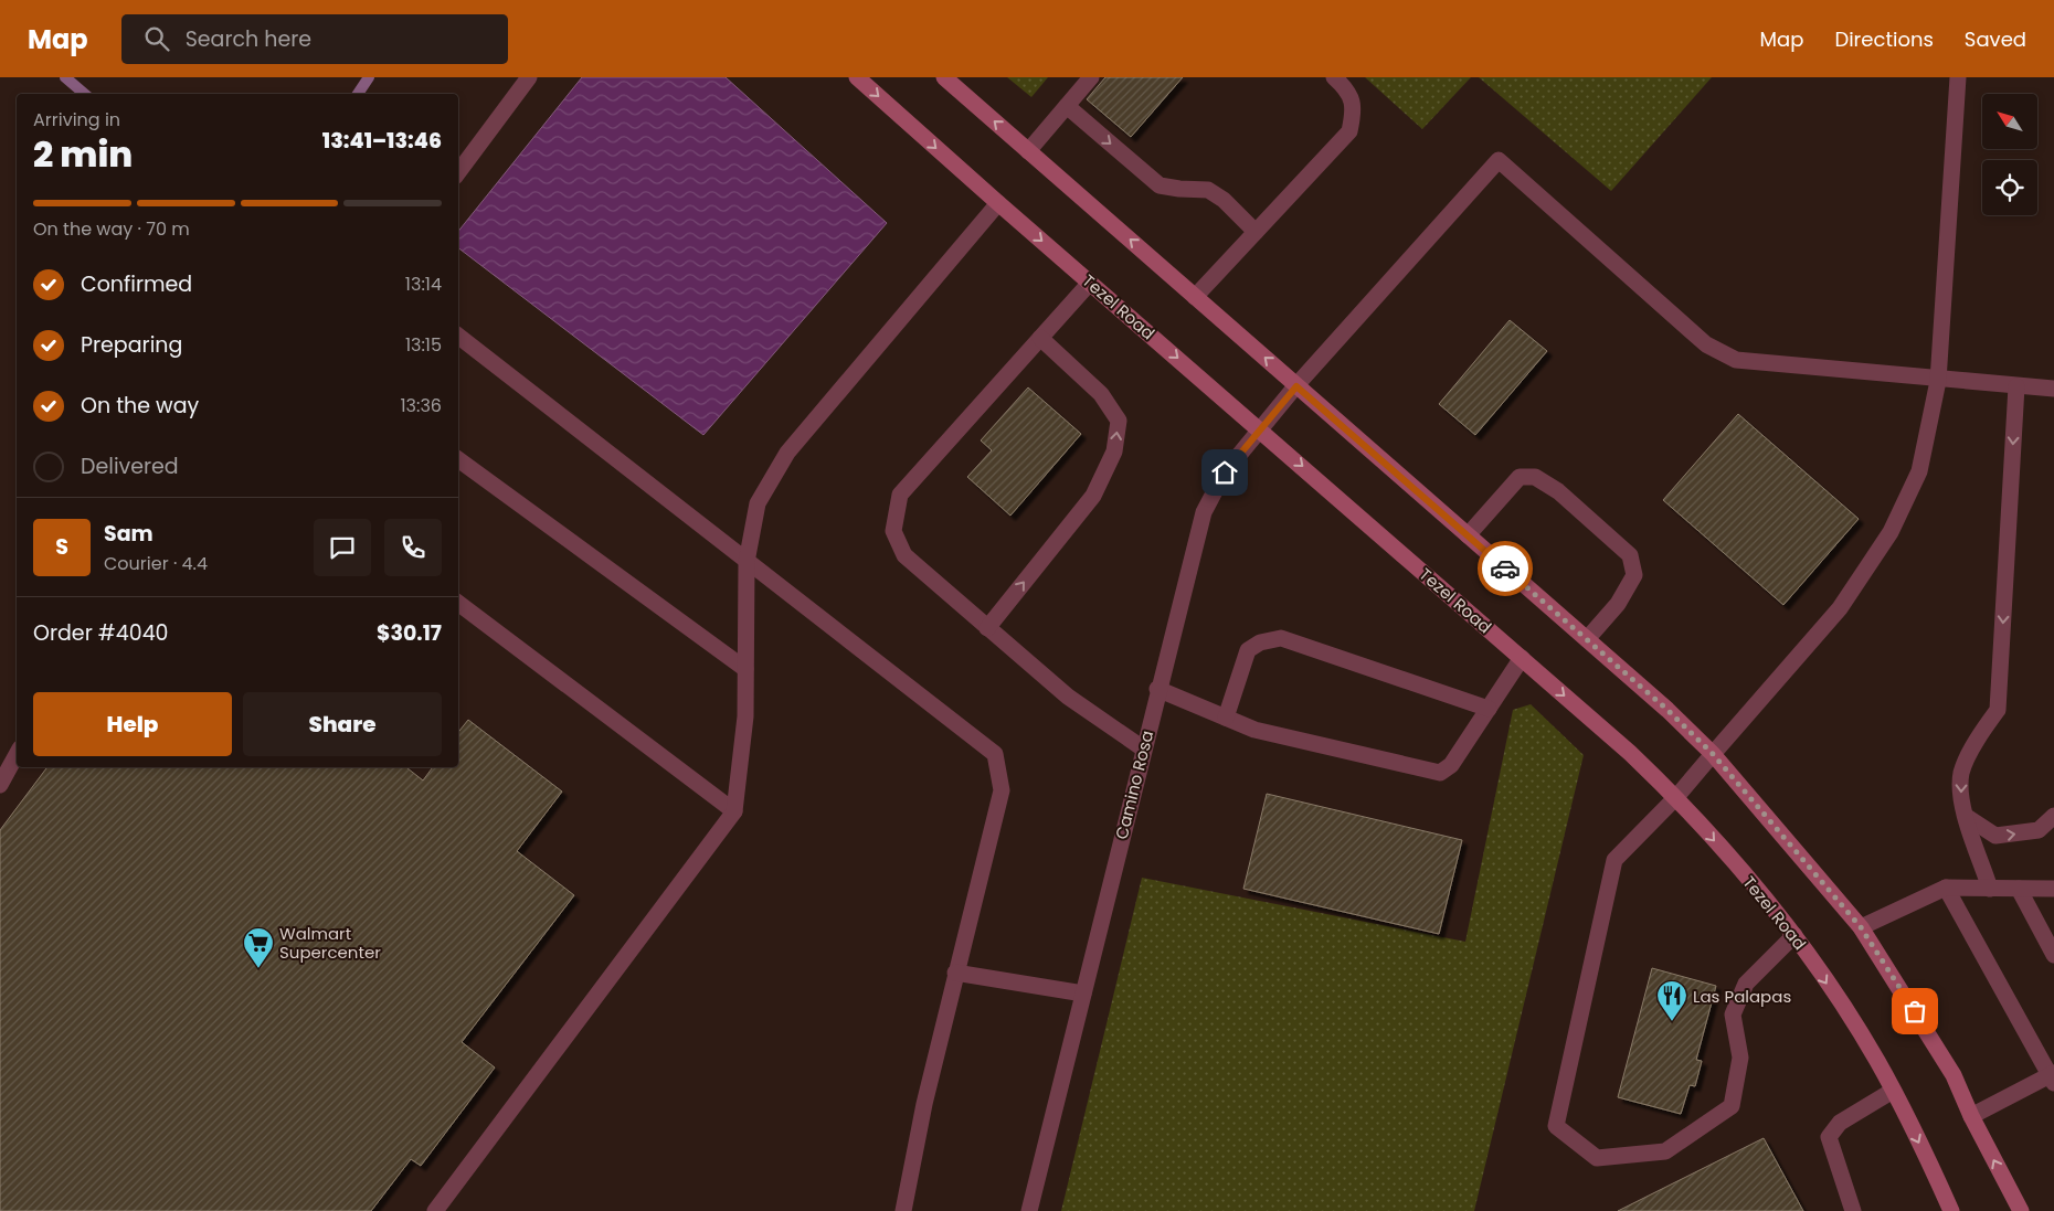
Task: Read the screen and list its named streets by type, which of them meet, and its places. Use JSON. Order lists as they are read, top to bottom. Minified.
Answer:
{"streets":{"main road":["Tezel Road"],"street":["Camino Rosa"]},"crossings":[["Tezel Road","Camino Rosa"]],"places":{"supermarket":["Walmart Supercenter"],"restaurant":["Las Palapas"]},"north":"top left","page":{"header":"Map","search":"Search here","nav":["Map","Directions","Saved"],"heading":["2 min","Arriving in","13:41–13:46"],"panel":["Sam","Courier · 4.4","Order #4040","$30.17"],"bar":"On the way · 70 m","list":[["Confirmed","13:14"],["Preparing","13:15"],["On the way","13:36"],"Delivered"],"round":"S","buttons":["Help","Share"]}}
